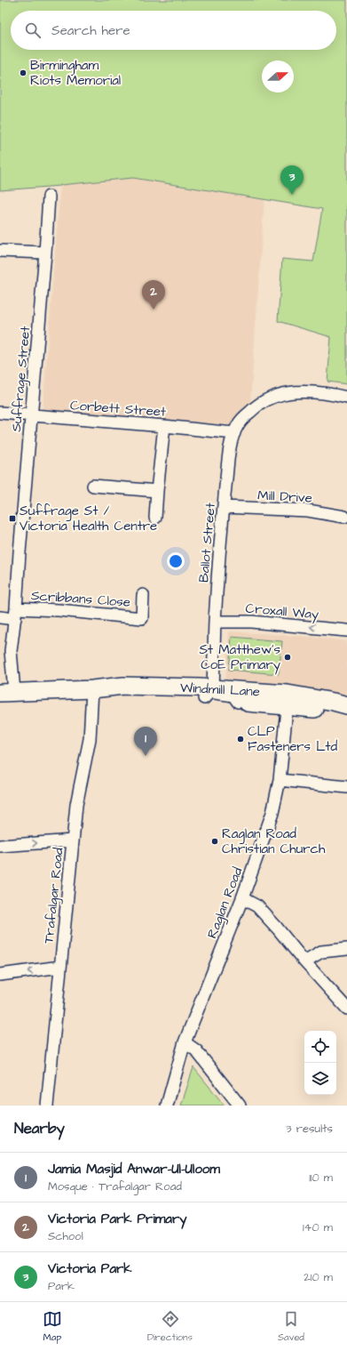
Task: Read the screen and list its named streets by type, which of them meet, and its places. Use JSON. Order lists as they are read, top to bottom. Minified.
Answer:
{"streets":{"main road":["Windmill Lane"],"street":["Suffrage Street","Corbett Street","Mill Drive","Ballot Street","Scribbans Close","Croxall Way","Trafalgar Road","Raglan Road"]},"crossings":[["Suffrage Street","Corbett Street"],["Suffrage Street","Scribbans Close"],["Suffrage Street","Windmill Lane"],["Corbett Street","Ballot Street"],["Mill Drive","Ballot Street"],["Ballot Street","Croxall Way"],["Ballot Street","Windmill Lane"],["Windmill Lane","Trafalgar Road"],["Windmill Lane","Raglan Road"]],"one_way":["Croxall Way"],"places":{"other":["Birmingham Riots Memorial","St Matthew's CoE Primary","CLP Fasteners Ltd","Raglan Road Christian Church"],"transit":["Suffrage St / Victoria Health Centre"]},"north":"right","page":{"search":"Search here","pins":["3","2","1"],"heading":["Nearby","3 results"],"list":[{"mark":"1","name":"Jamia Masjid Anwar-Ul-Uloom","note":"Mosque · Trafalgar Road","value":"110 m"},{"mark":"2","name":"Victoria Park Primary","note":"School","value":"140 m"},{"mark":"3","name":"Victoria Park","note":"Park","value":"210 m"}],"nav":["Map","Directions","Saved"]}}
